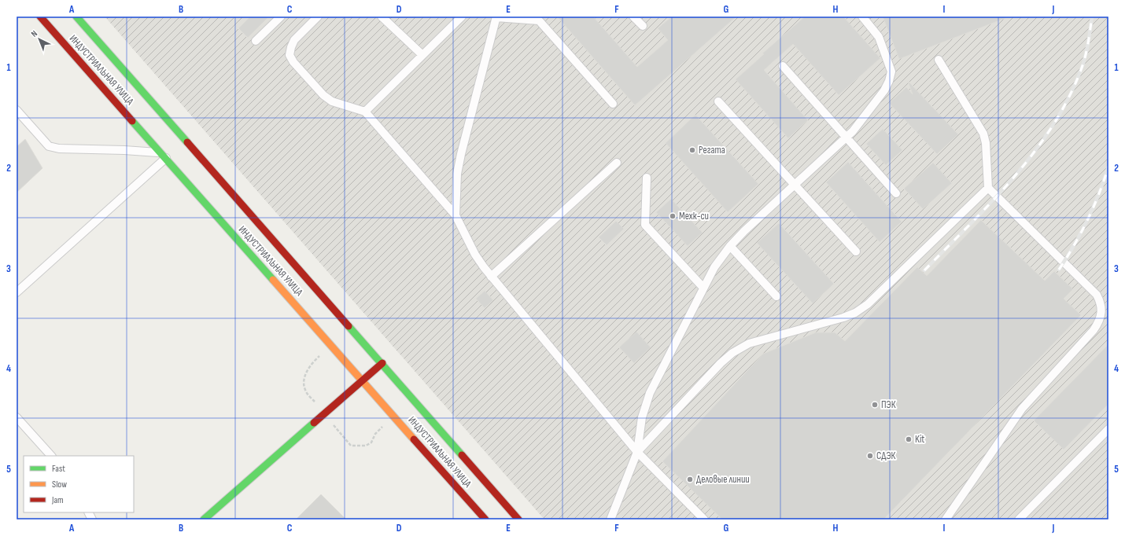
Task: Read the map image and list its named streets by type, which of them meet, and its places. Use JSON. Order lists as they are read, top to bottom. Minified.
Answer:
{"streets":{"main road":["ИНДУСТРИАЛЬНАЯ УЛИЦА"]},"places":["Регата","Мехк-си","ПЭК","Kit","СДЭК","Деловые линии"],"legend":["Fast","Slow","Jam"],"north":"top left","grid":{"columns":["A","B","C","D","E","F","G","H","I","J"],"rows":["1","2","3","4","5"]}}
